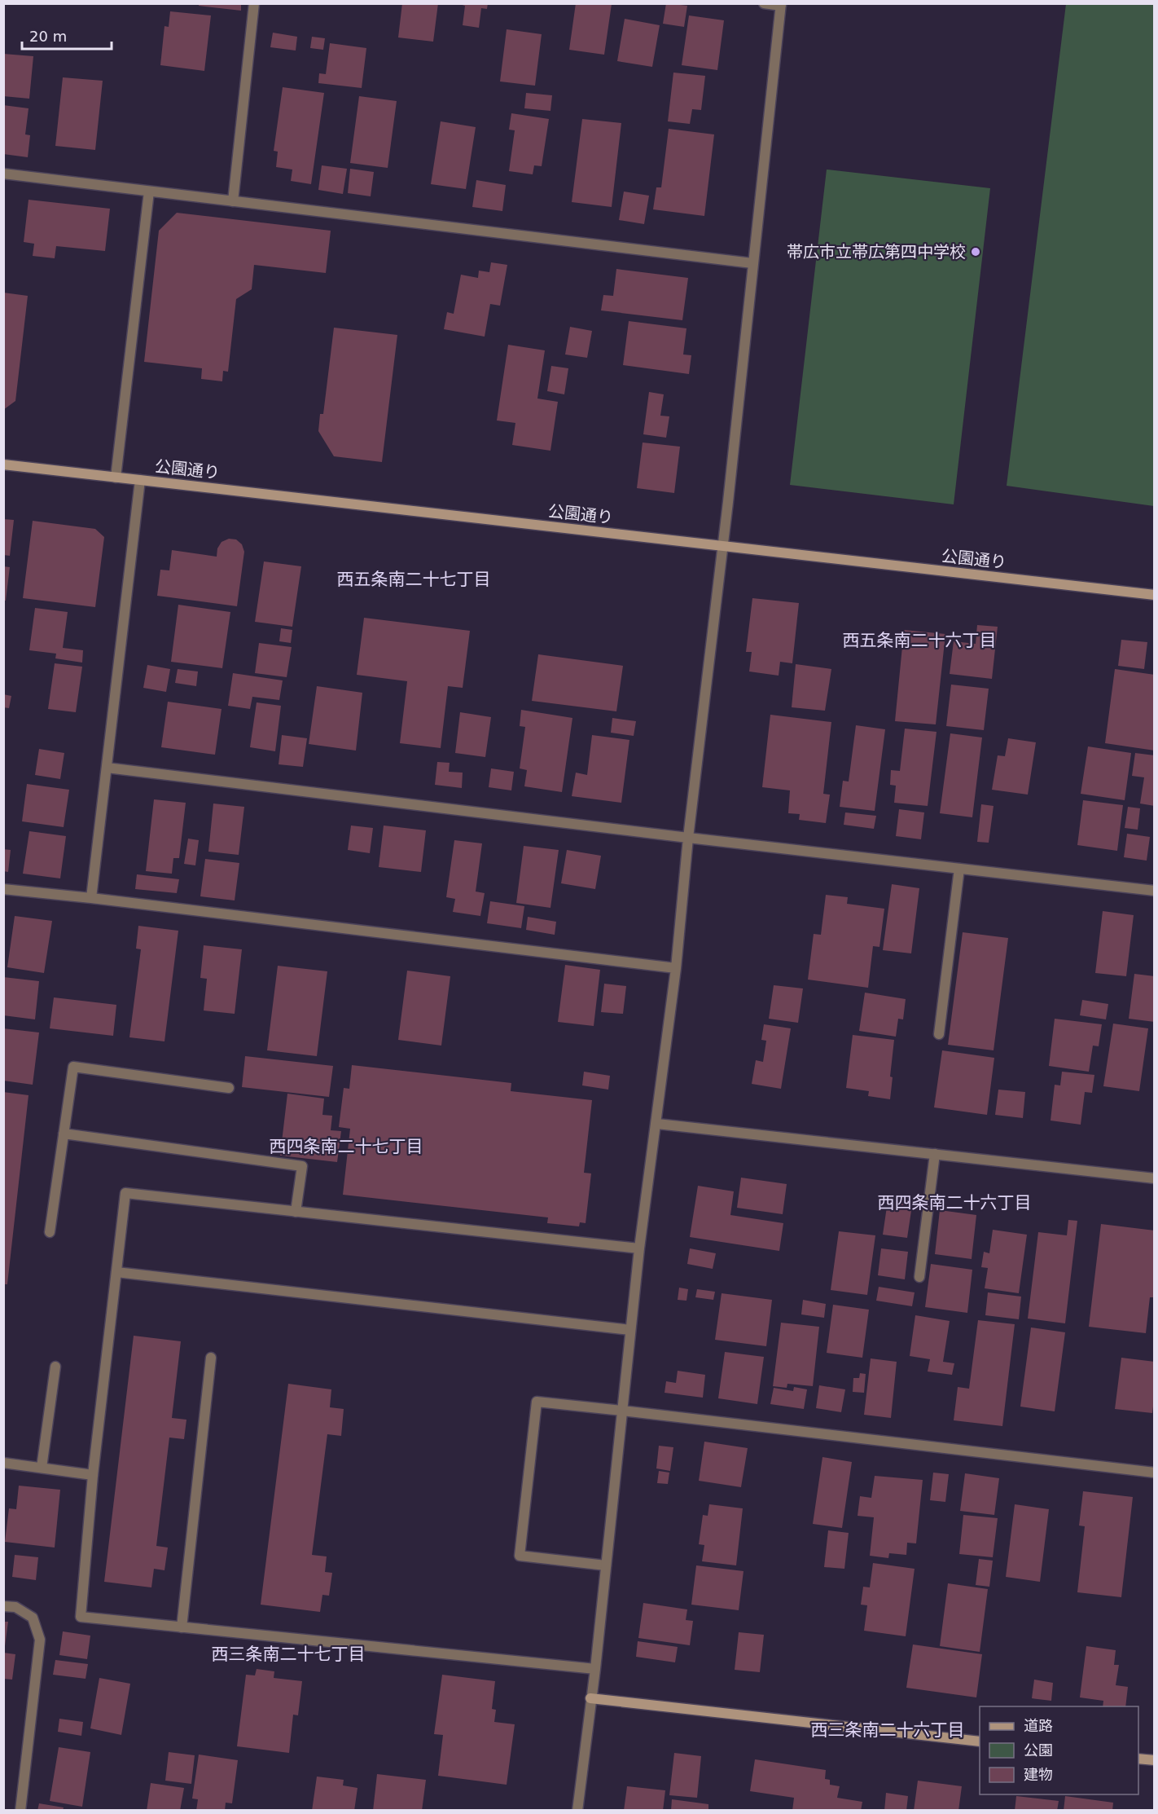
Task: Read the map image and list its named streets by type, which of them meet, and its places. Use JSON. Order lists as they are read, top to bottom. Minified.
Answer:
{"streets":{"street":["公園通り"]},"districts":["西五条南二十七丁目","西五条南二十六丁目","西四条南二十七丁目","西四条南二十六丁目","西三条南二十七丁目","西三条南二十六丁目"],"places":["帯広市立帯広第四中学校"],"legend":["道路","公園","建物"],"scale_bar":"20 m"}
